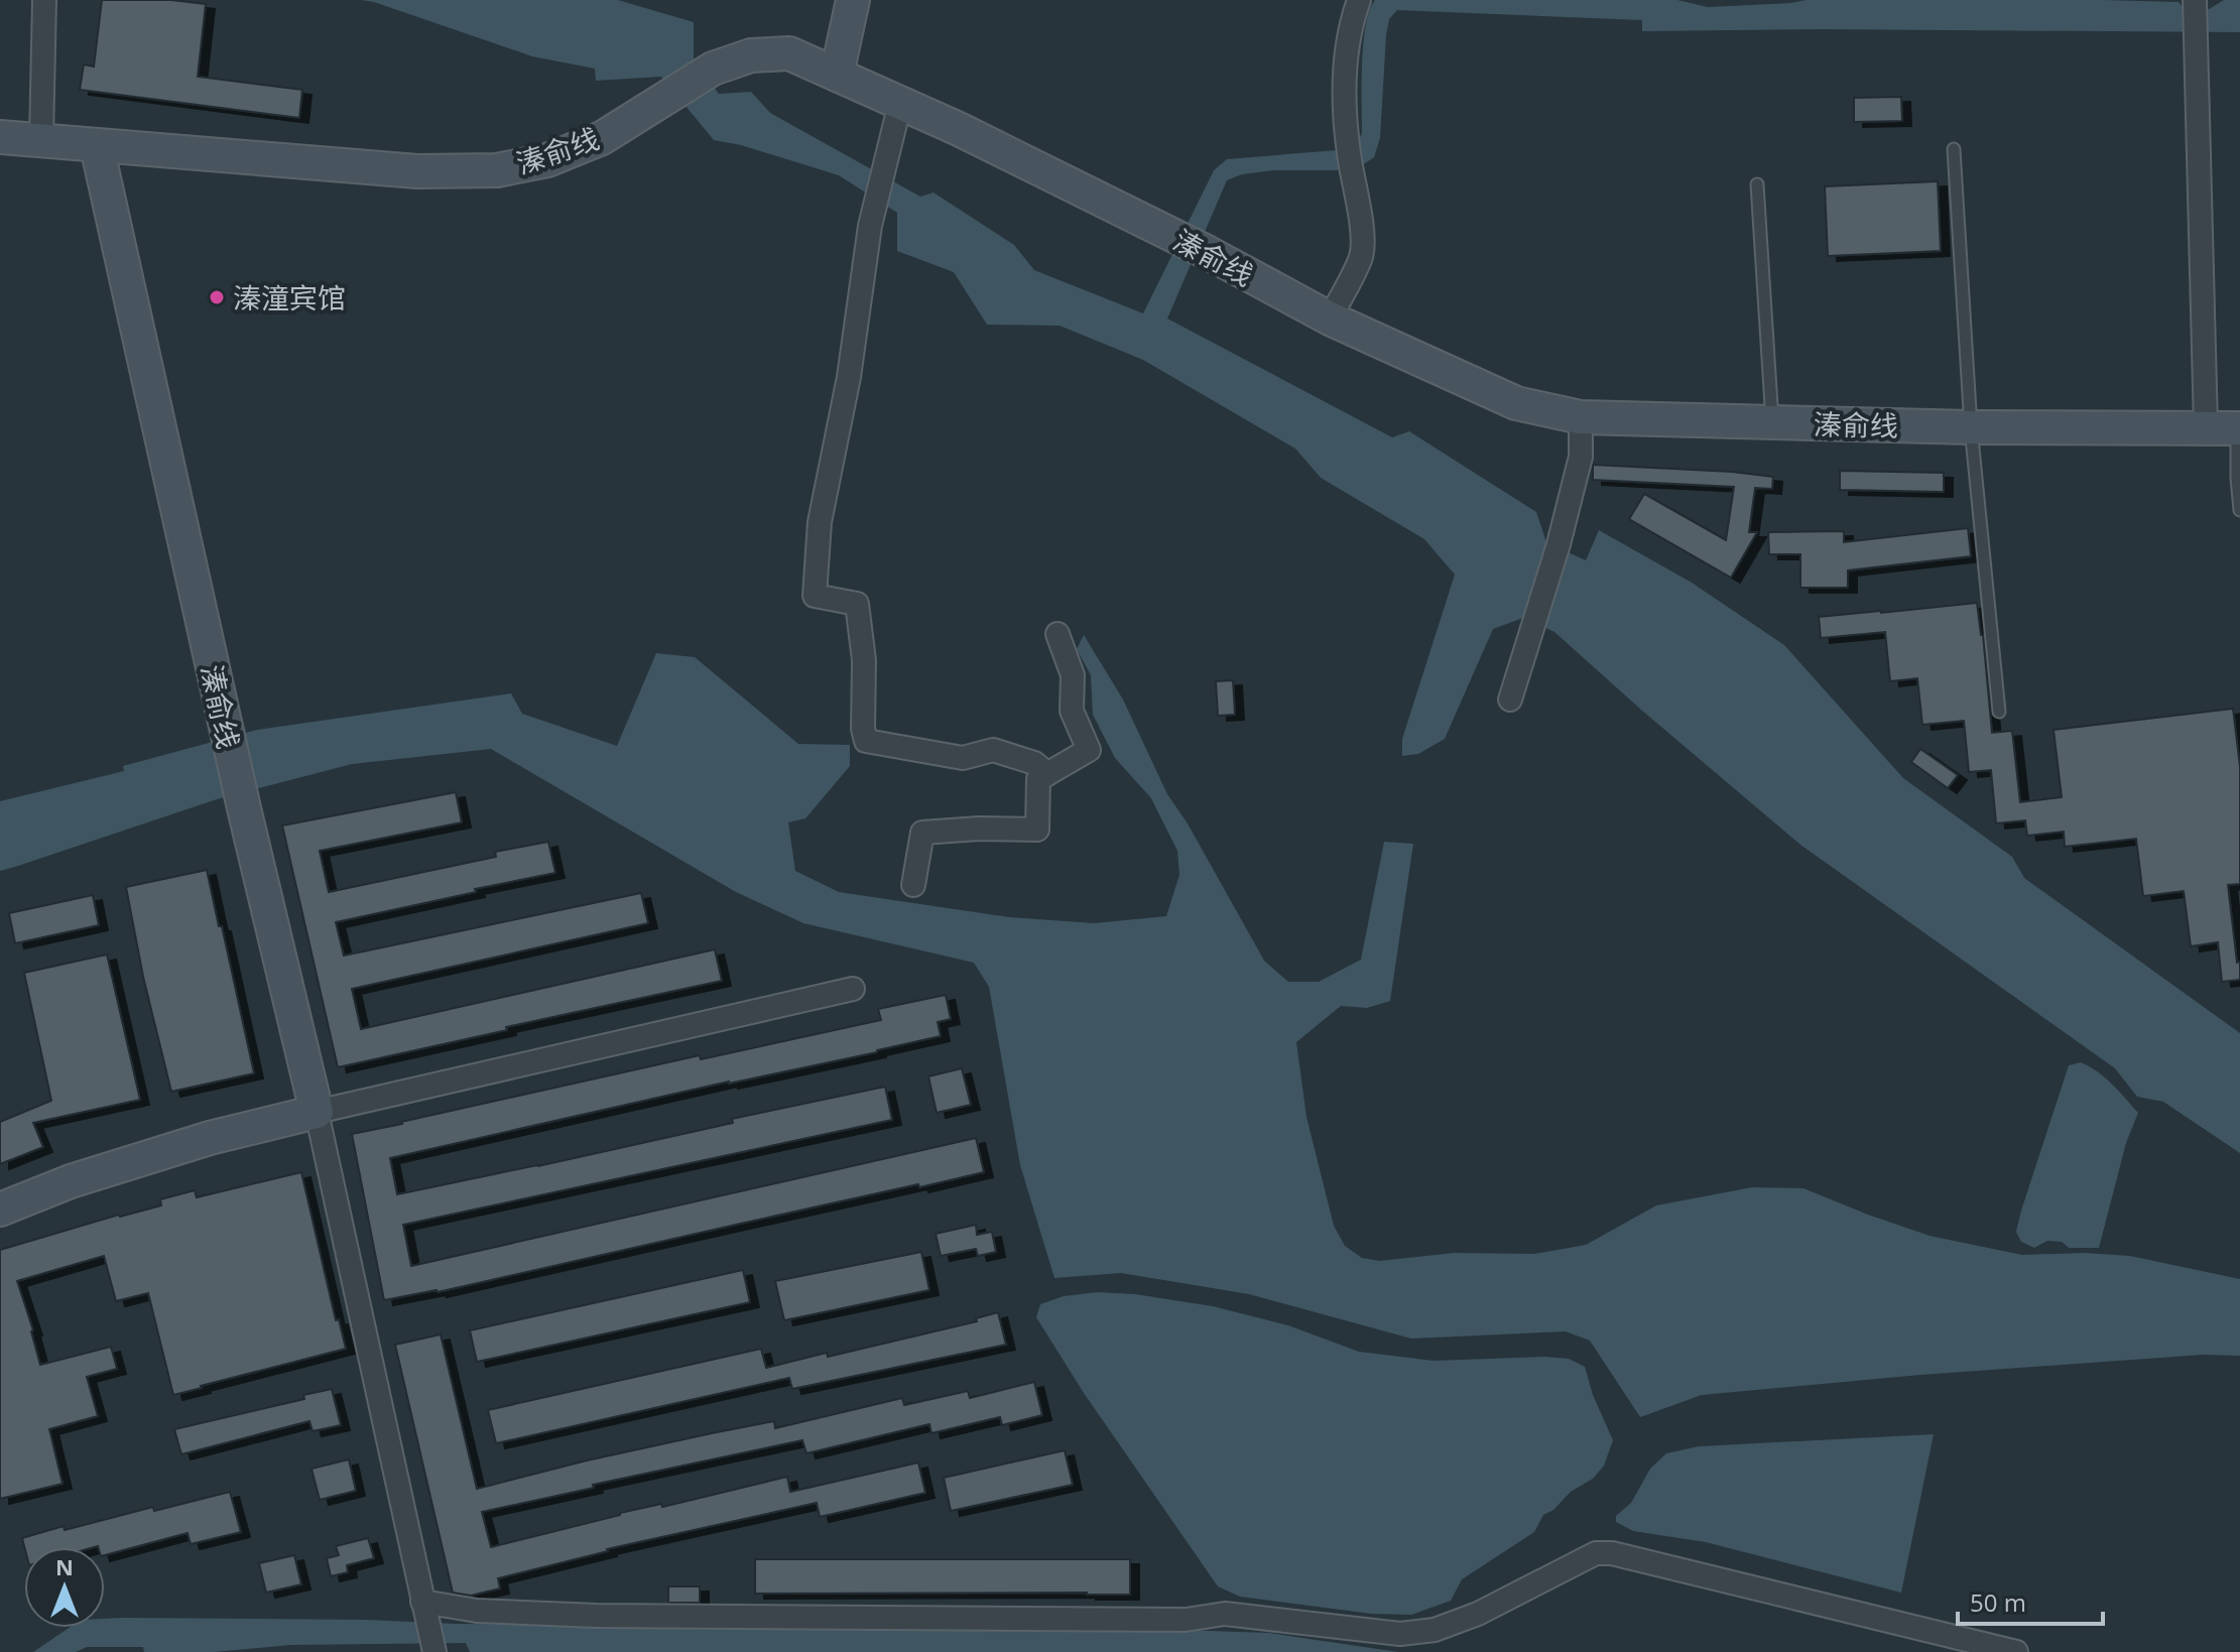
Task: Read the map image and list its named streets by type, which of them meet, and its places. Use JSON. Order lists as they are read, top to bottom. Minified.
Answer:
{"streets":{"main road":["溱俞线"]},"places":["溱潼宾馆"],"scale_bar":"50 m","north":"top"}
